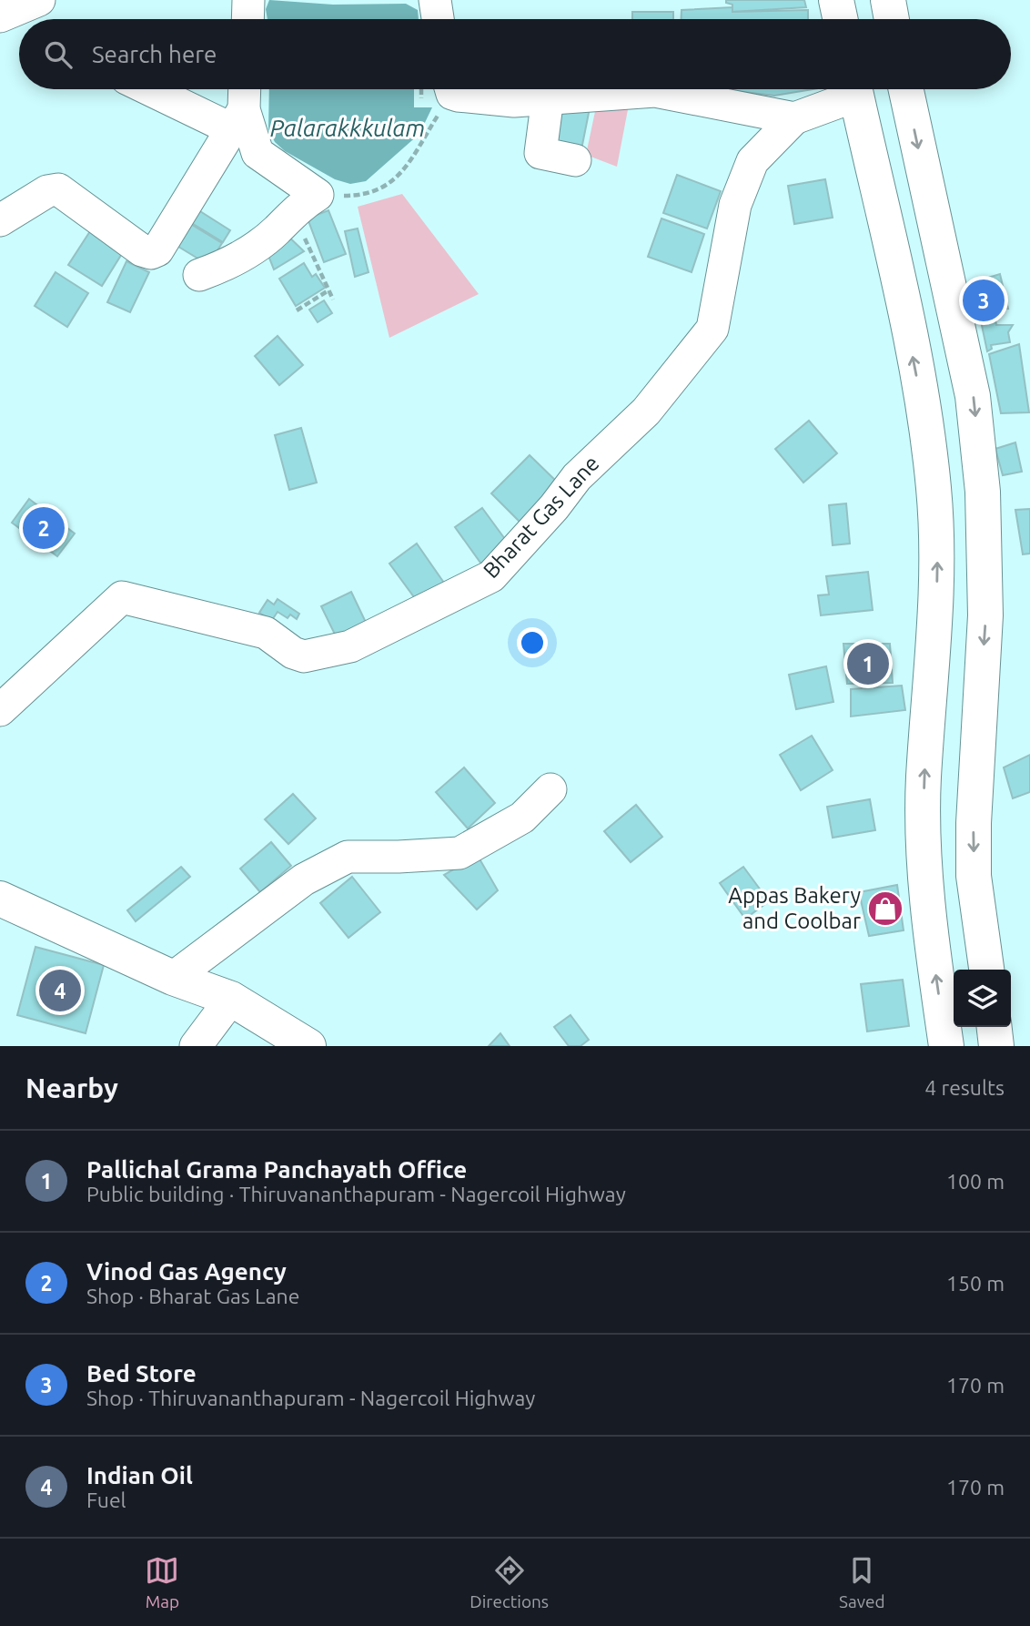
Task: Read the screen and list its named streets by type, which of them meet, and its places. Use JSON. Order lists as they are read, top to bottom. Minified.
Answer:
{"streets":{"street":["Bharat Gas Lane"]},"water":["Palarakkkulam"],"places":{"shop":["Appas Bakery and Coolbar"]},"page":{"search":"Search here","pins":["3","2","1","4"],"heading":["Nearby","4 results"],"list":[{"mark":"1","name":"Pallichal Grama Panchayath Office","note":"Public building · Thiruvananthapuram - Nagercoil Highway","value":"100 m"},{"mark":"2","name":"Vinod Gas Agency","note":"Shop · Bharat Gas Lane","value":"150 m"},{"mark":"3","name":"Bed Store","note":"Shop · Thiruvananthapuram - Nagercoil Highway","value":"170 m"},{"mark":"4","name":"Indian Oil","note":"Fuel","value":"170 m"}],"nav":["Map","Directions","Saved"]}}
